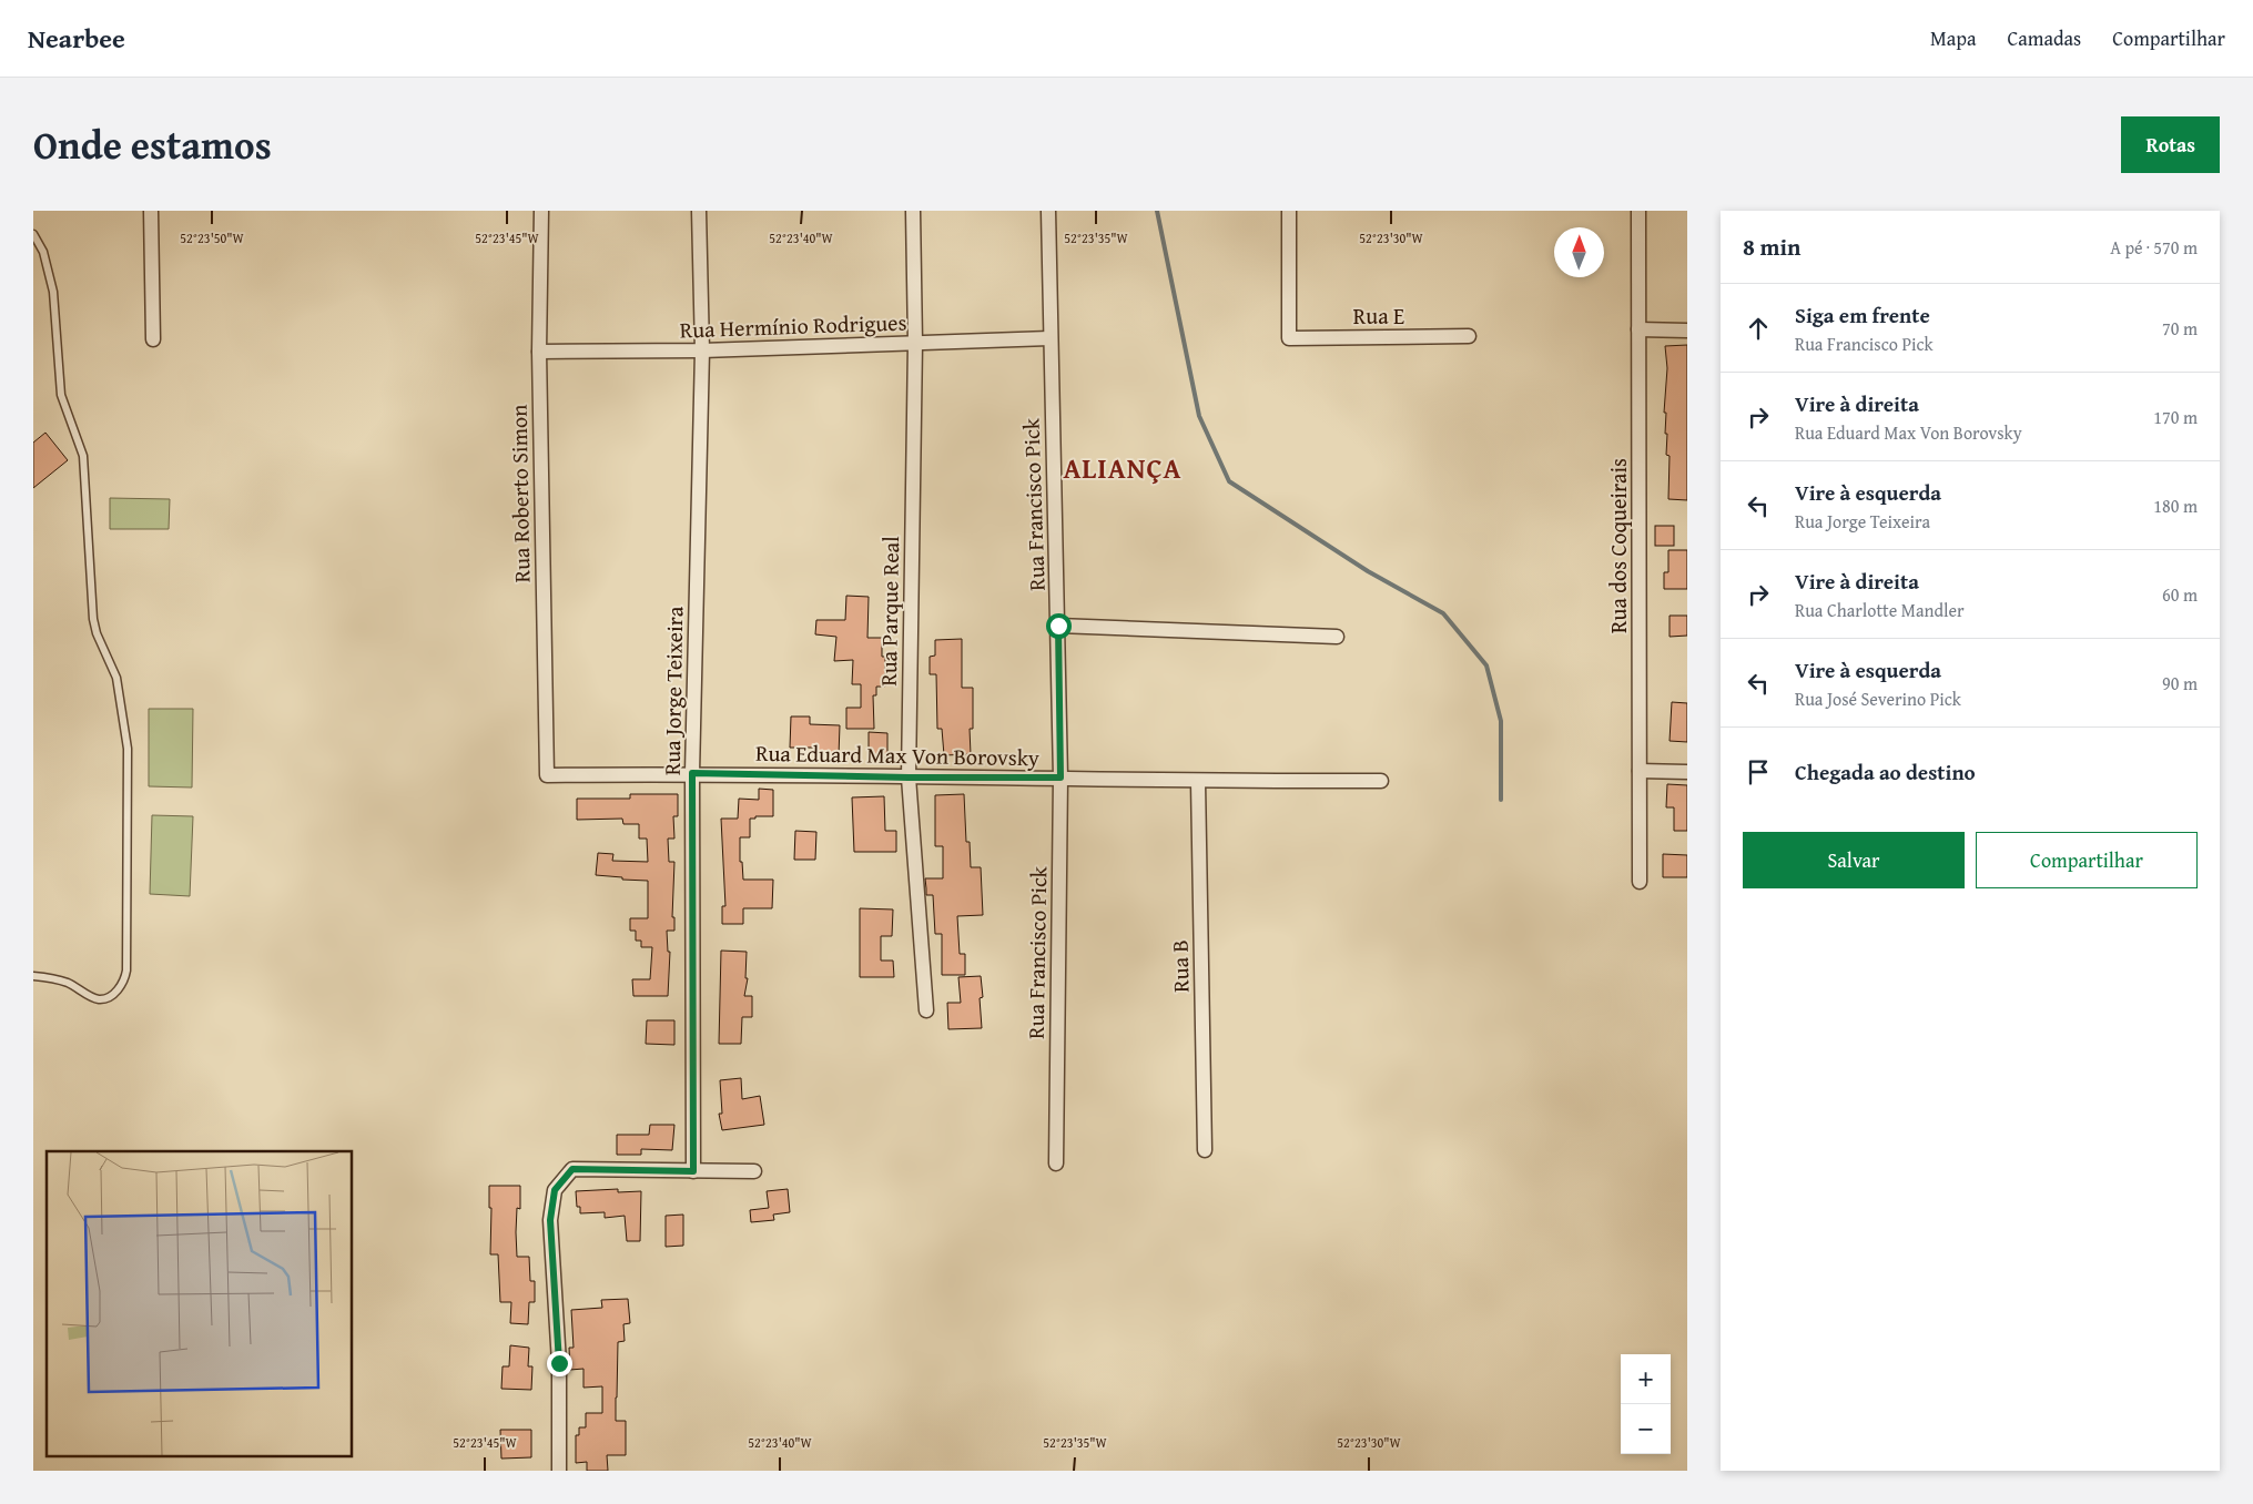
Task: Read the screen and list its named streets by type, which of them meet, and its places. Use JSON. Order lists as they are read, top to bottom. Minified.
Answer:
{"streets":{"street":["Rua E","Rua Hermínio Rodrigues","Rua Roberto Simon","Rua Francisco Pick","Rua dos Coqueirais","Rua Parque Real","Rua Jorge Teixeira","Rua Eduard Max Von Borovsky","Rua B"]},"crossings":[["Rua Hermínio Rodrigues","Rua Roberto Simon"],["Rua Hermínio Rodrigues","Rua Francisco Pick"],["Rua Hermínio Rodrigues","Rua Parque Real"],["Rua Hermínio Rodrigues","Rua Jorge Teixeira"],["Rua Roberto Simon","Rua Eduard Max Von Borovsky"],["Rua Francisco Pick","Rua Eduard Max Von Borovsky"],["Rua Parque Real","Rua Eduard Max Von Borovsky"],["Rua Jorge Teixeira","Rua Eduard Max Von Borovsky"],["Rua Eduard Max Von Borovsky","Rua B"]],"districts":["ALIANÇA"],"north":"top","page":{"header":"Nearbee","nav":["Mapa","Camadas","Compartilhar"],"title":"Onde estamos","buttons":["Rotas",["Salvar","Compartilhar"]],"heading":["8 min","A pé · 570 m"],"list":[["Siga em frente","Rua Francisco Pick","70 m"],["Vire à direita","Rua Eduard Max Von Borovsky","170 m"],["Vire à esquerda","Rua Jorge Teixeira","180 m"],["Vire à direita","Rua Charlotte Mandler","60 m"],["Vire à esquerda","Rua José Severino Pick","90 m"],"Chegada ao destino"],"map_buttons":["+","−"]},"coordinates":["52°23'50\"W","52°23'45\"W","52°23'40\"W","52°23'35\"W","52°23'30\"W"]}
